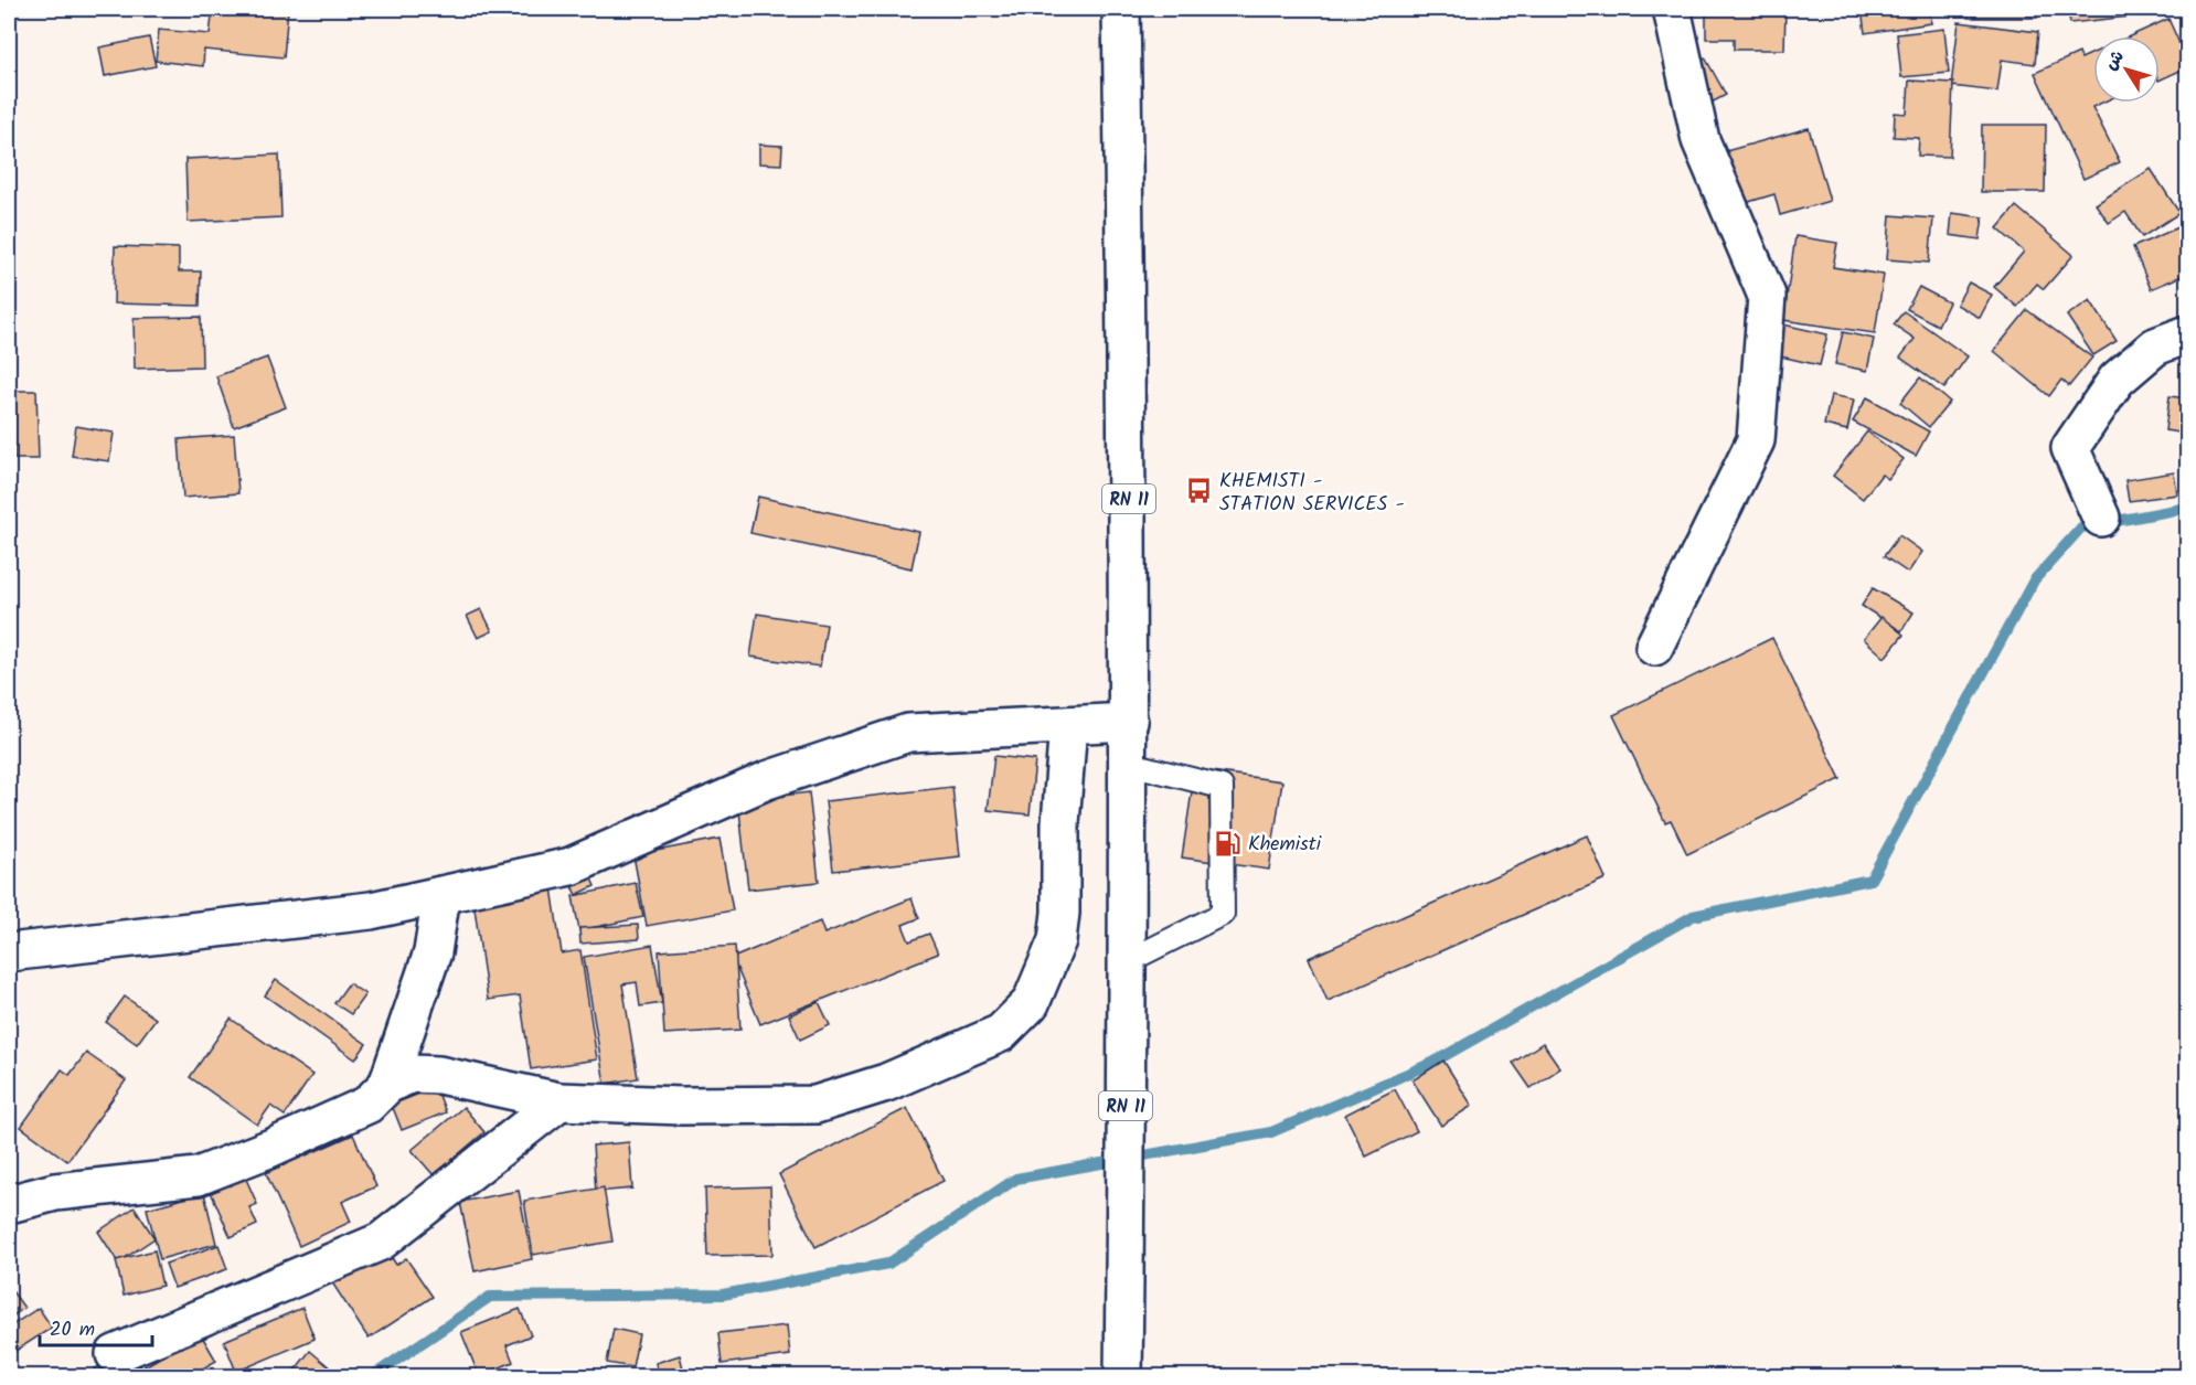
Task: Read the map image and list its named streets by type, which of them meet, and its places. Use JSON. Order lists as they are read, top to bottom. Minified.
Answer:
{"streets":{"street":["RN 11"]},"places":{"bus stop":["KHEMISTI - STATION SERVICES -"],"fuel station":["Khemisti"]},"scale_bar":"20 m","north":"top left"}
